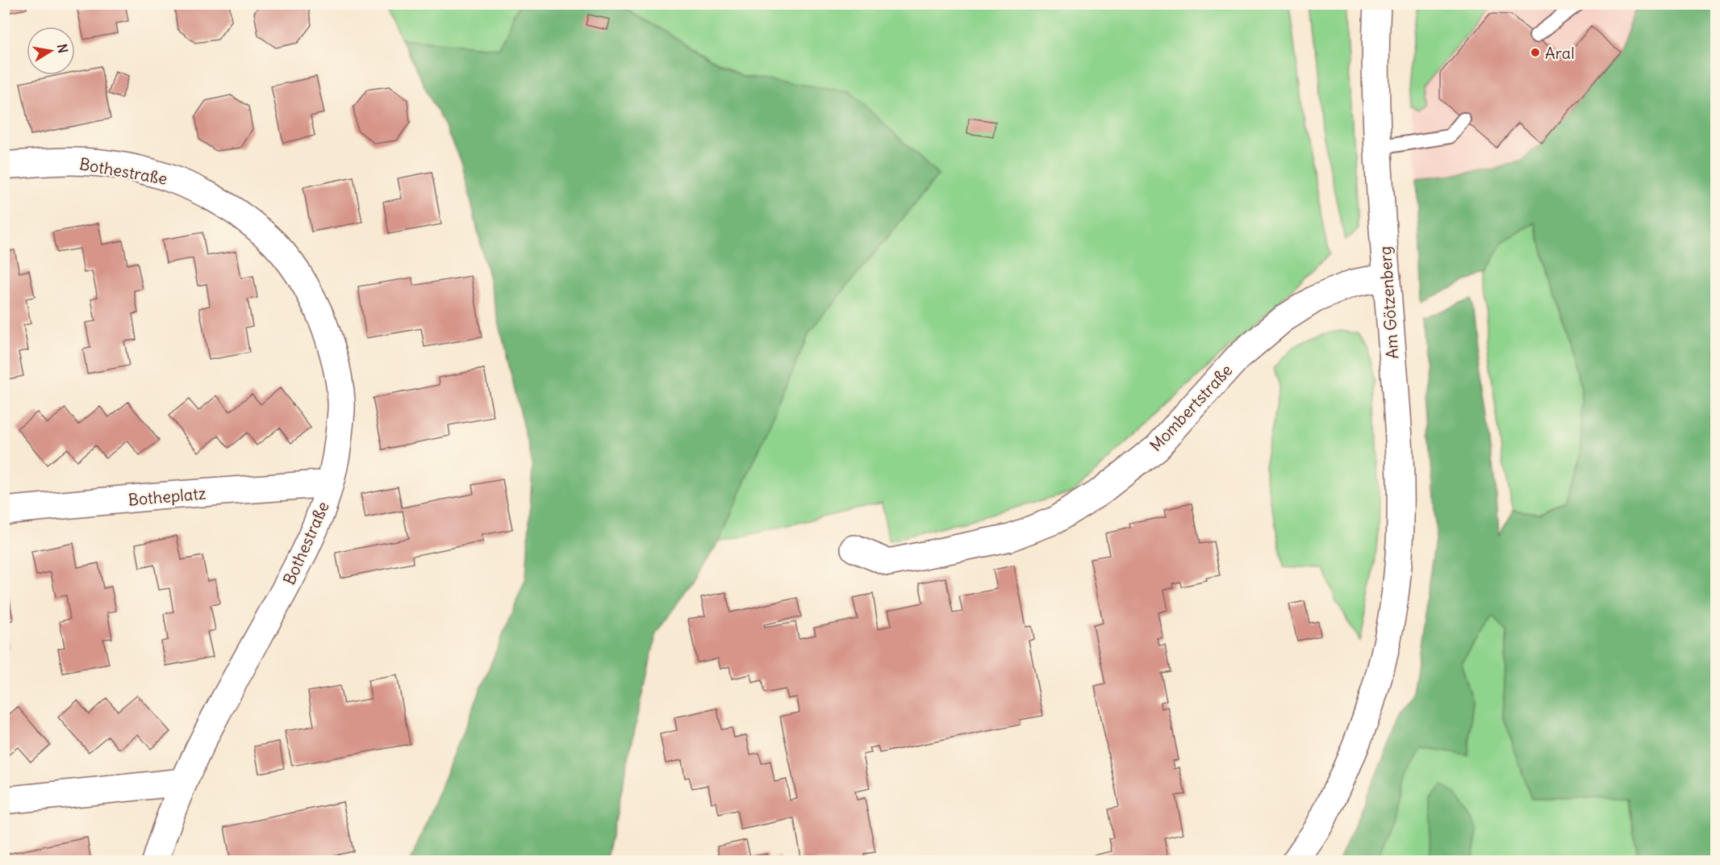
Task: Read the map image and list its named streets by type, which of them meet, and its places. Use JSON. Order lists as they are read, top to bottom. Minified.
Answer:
{"streets":{"street":["Bothestraße","Am Götzenberg","Mombertstraße","Botheplatz"]},"crossings":[["Bothestraße","Botheplatz"],["Am Götzenberg","Mombertstraße"]],"places":["Aral"],"north":"right"}
